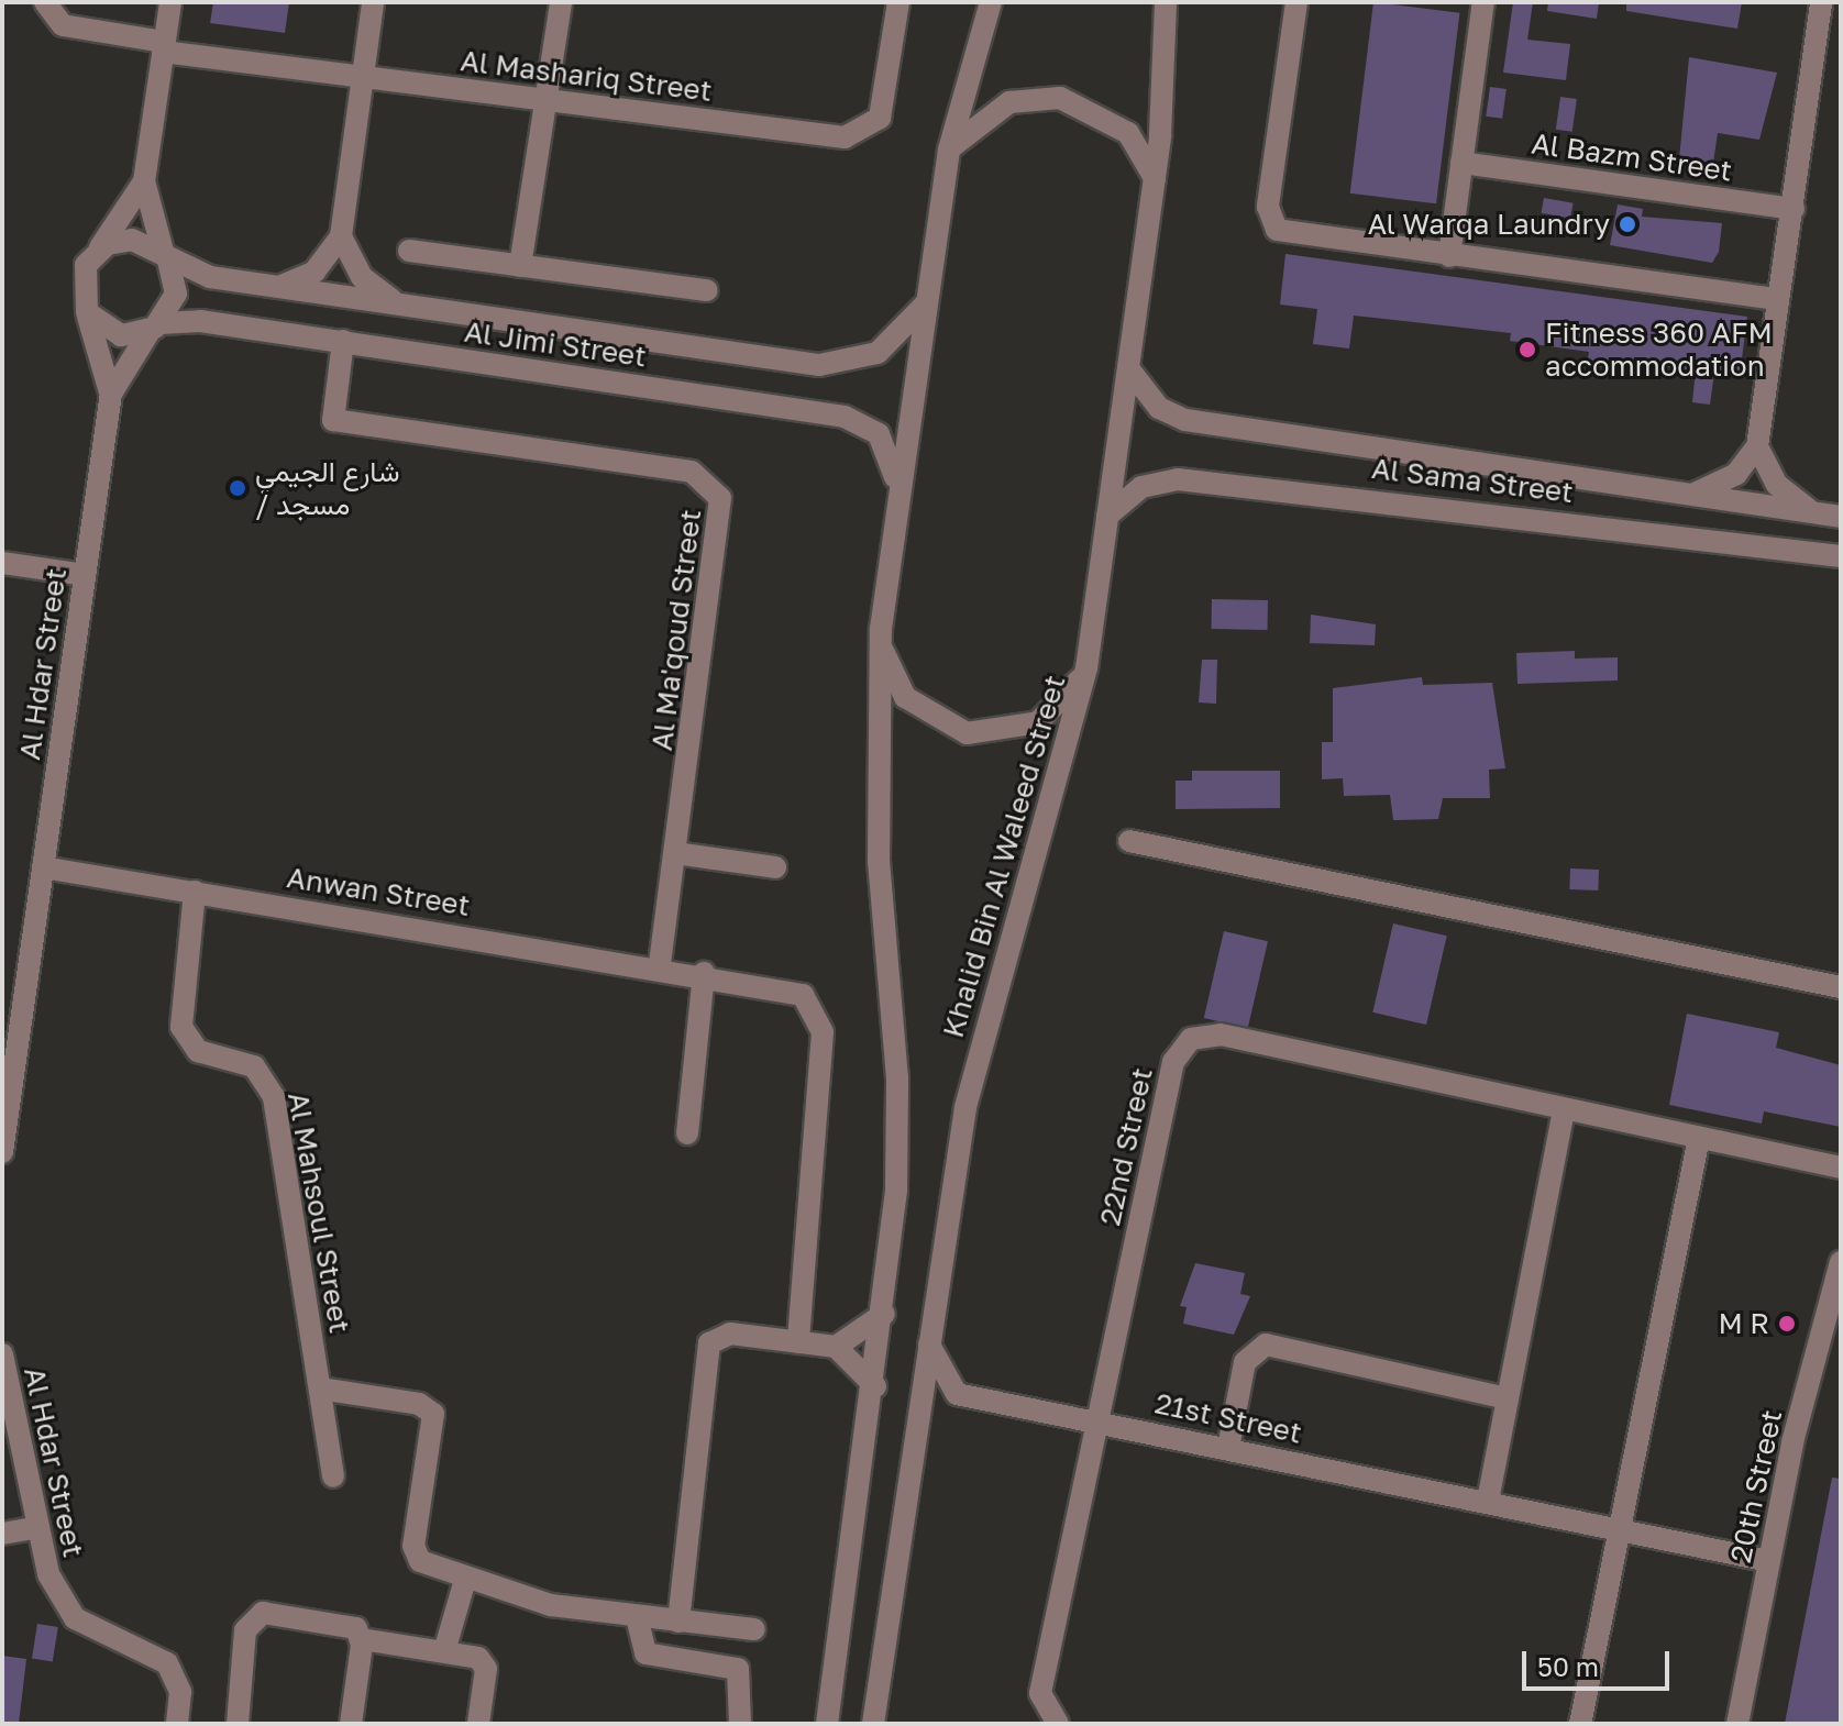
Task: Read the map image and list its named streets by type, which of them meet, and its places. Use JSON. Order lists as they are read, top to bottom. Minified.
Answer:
{"streets":{"street":["Al Mashariq Street","Al Bazm Street","Al Jimi Street","Al Sama Street","Al Ma'qoud Street","Al Hdar Street","Khalid Bin Al Waleed Street","Anwan Street","22nd Street","Al Mahsoul Street","21st Street","20th Street"]},"crossings":[["Al Jimi Street","Al Ma'qoud Street"],["Al Jimi Street","Al Hdar Street"],["Al Jimi Street","Khalid Bin Al Waleed Street"],["Al Sama Street","Khalid Bin Al Waleed Street"],["Al Ma'qoud Street","Anwan Street"],["Al Hdar Street","Anwan Street"],["Anwan Street","Al Mahsoul Street"],["22nd Street","21st Street"],["21st Street","20th Street"]],"places":["Al Warqa Laundry","Fitness 360 AFM accommodation","شارع الجيمي / مسجد","M R"],"scale_bar":"50 m"}
